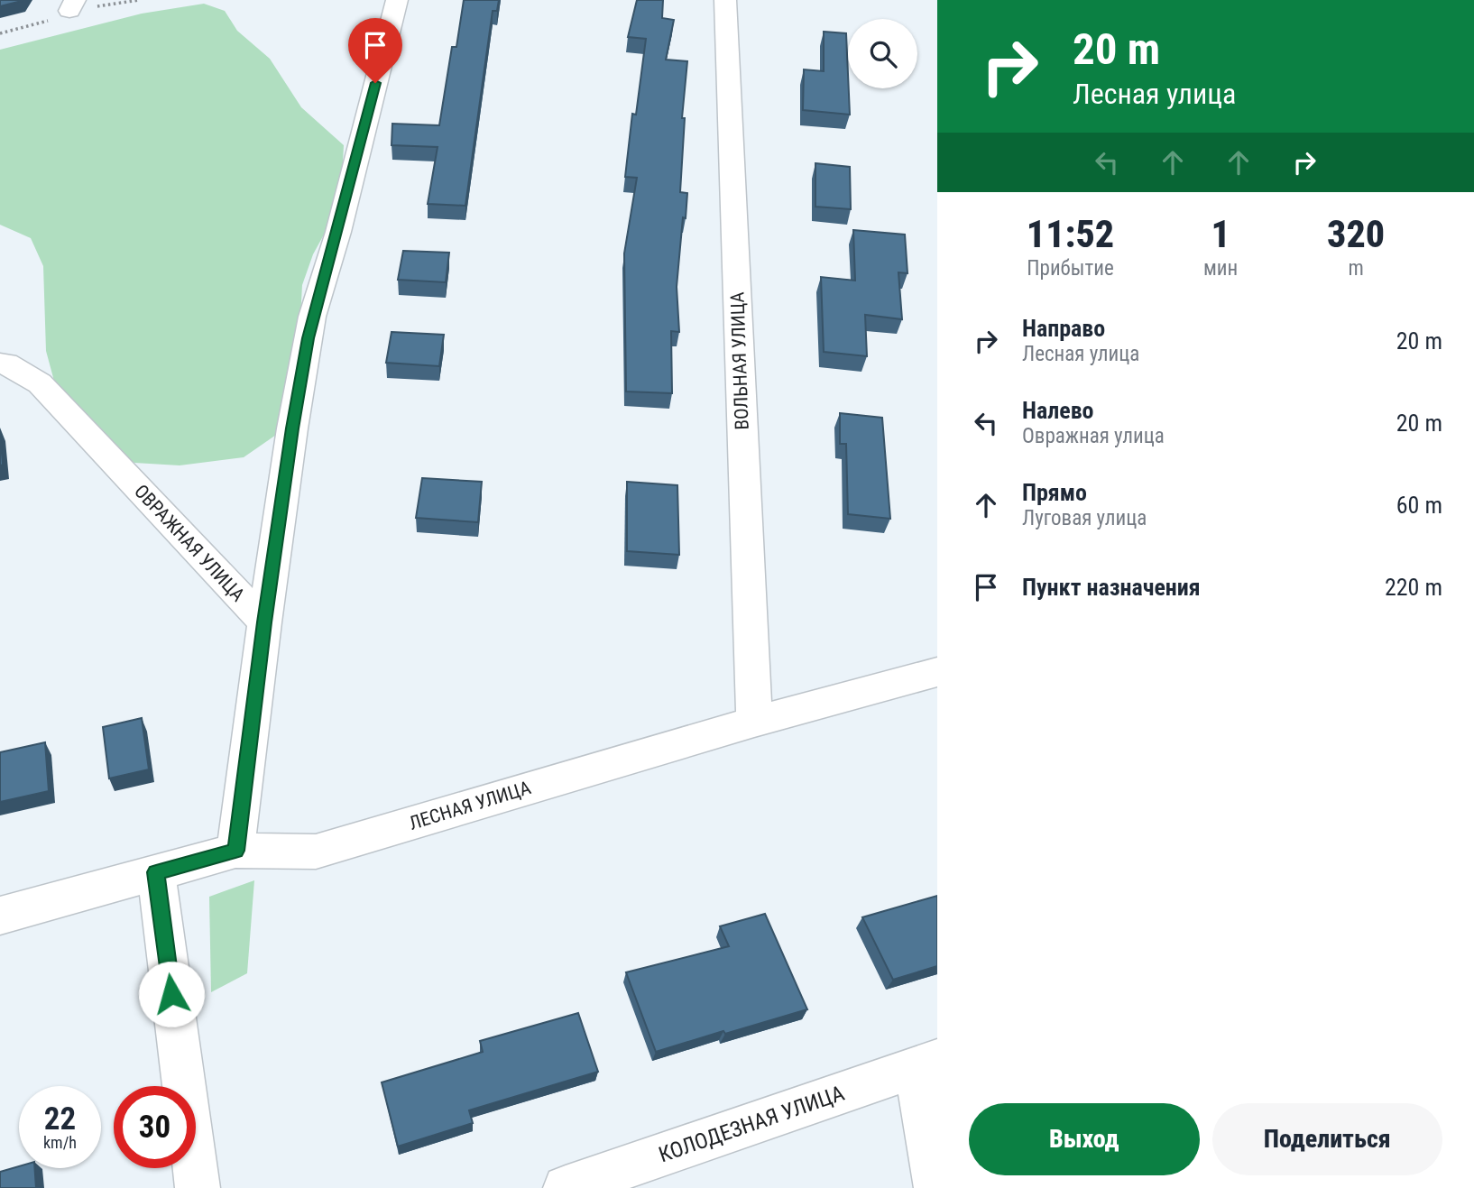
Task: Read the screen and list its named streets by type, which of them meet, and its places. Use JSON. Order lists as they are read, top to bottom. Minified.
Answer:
{"streets":{"street":["ВОЛЬНАЯ УЛИЦА","ОВРАЖНАЯ УЛИЦА","ЛЕСНАЯ УЛИЦА","КОЛОДЕЗНАЯ УЛИЦА"]},"crossings":[["ВОЛЬНАЯ УЛИЦА","ЛЕСНАЯ УЛИЦА"]],"page":{"turn":["20 m","Лесная улица"],"eta":["11:52","Прибытие","1","мин","320","m"],"list":[{"name":"Направо","note":"Лесная улица","value":"20 m"},{"name":"Налево","note":"Овражная улица","value":"20 m"},{"name":"Прямо","note":"Луговая улица","value":"60 m"},{"name":"Пункт назначения","value":"220 m"}],"speed":"22 km/h","limit":"30","buttons":["Выход","Поделиться"]}}
